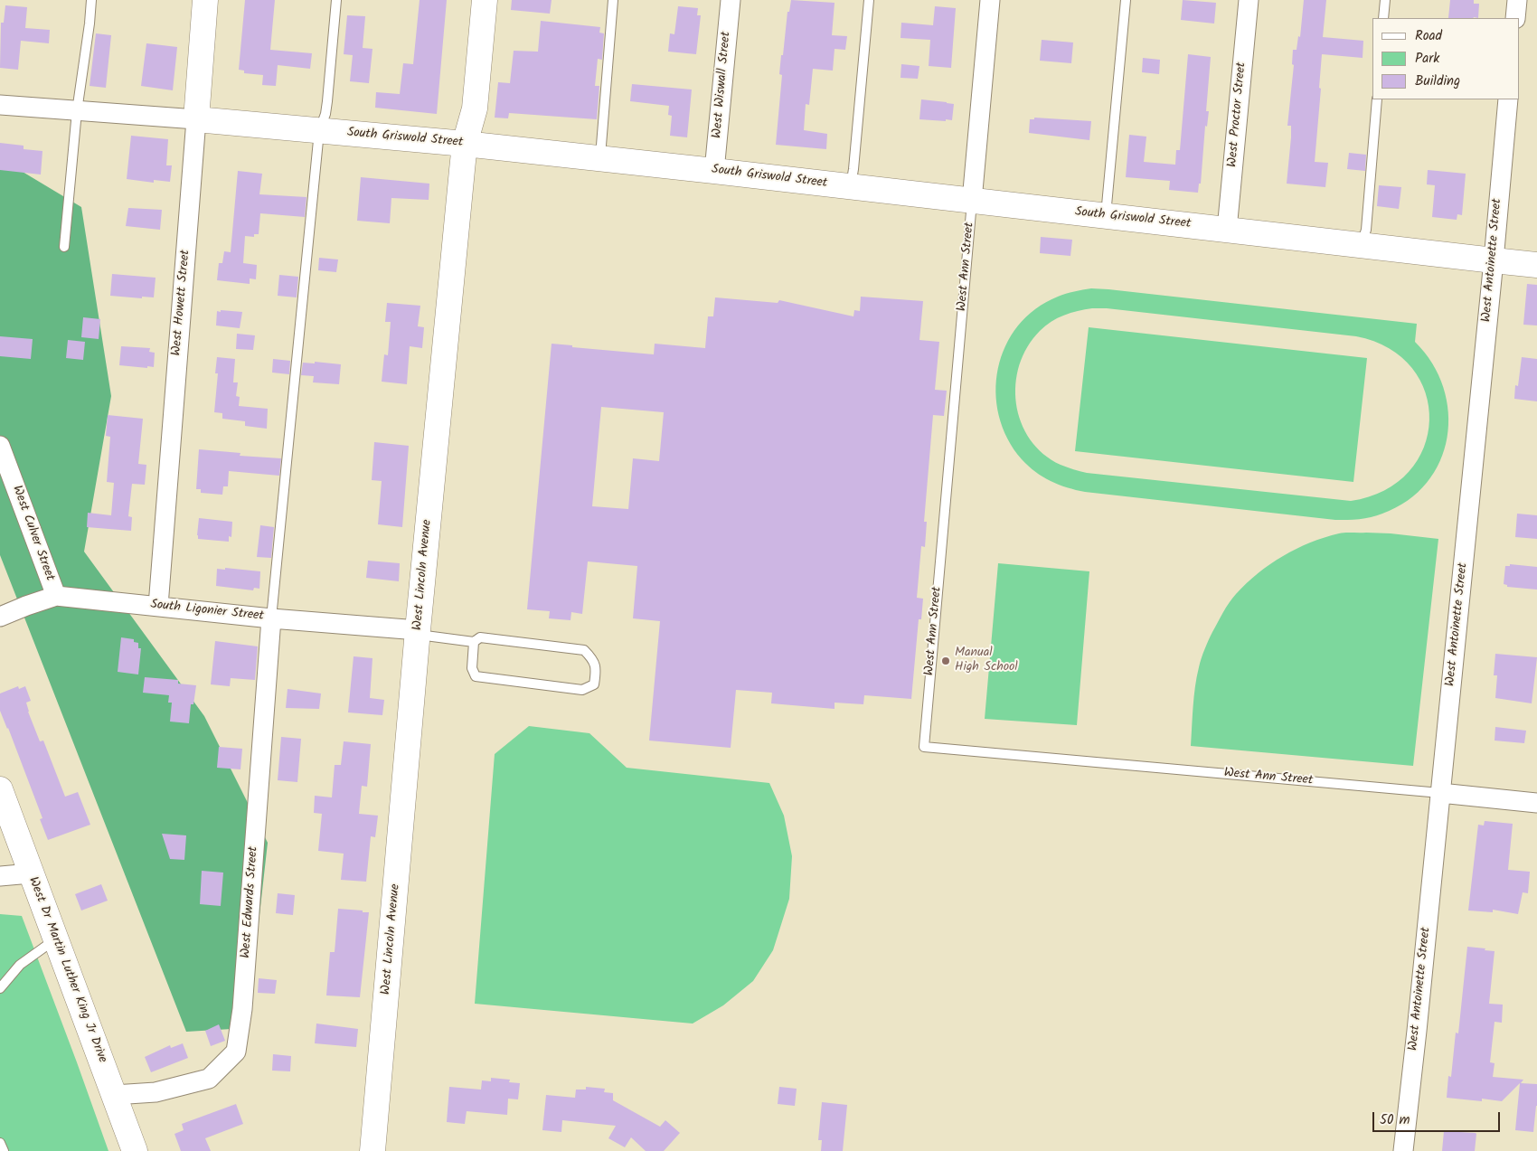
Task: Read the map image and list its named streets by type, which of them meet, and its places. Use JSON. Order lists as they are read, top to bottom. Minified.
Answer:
{"streets":{"main road":["South Griswold Street","West Howett Street","West Lincoln Avenue","West Dr Martin Luther King Jr Drive"],"street":["West Wiswall Street","West Proctor Street","West Antoinette Street","West Ann Street","West Culver Street","South Ligonier Street","West Edwards Street"]},"crossings":[["West Wiswall Street","South Griswold Street"],["West Proctor Street","South Griswold Street"],["South Griswold Street","West Antoinette Street"],["South Griswold Street","West Ann Street"],["South Griswold Street","West Howett Street"],["South Griswold Street","West Lincoln Avenue"],["West Antoinette Street","West Ann Street"],["West Howett Street","South Ligonier Street"],["West Culver Street","South Ligonier Street"],["West Lincoln Avenue","South Ligonier Street"],["South Ligonier Street","West Edwards Street"],["West Edwards Street","West Dr Martin Luther King Jr Drive"]],"places":["Manual High School"],"legend":["Road","Park","Building"],"scale_bar":"50 m"}
